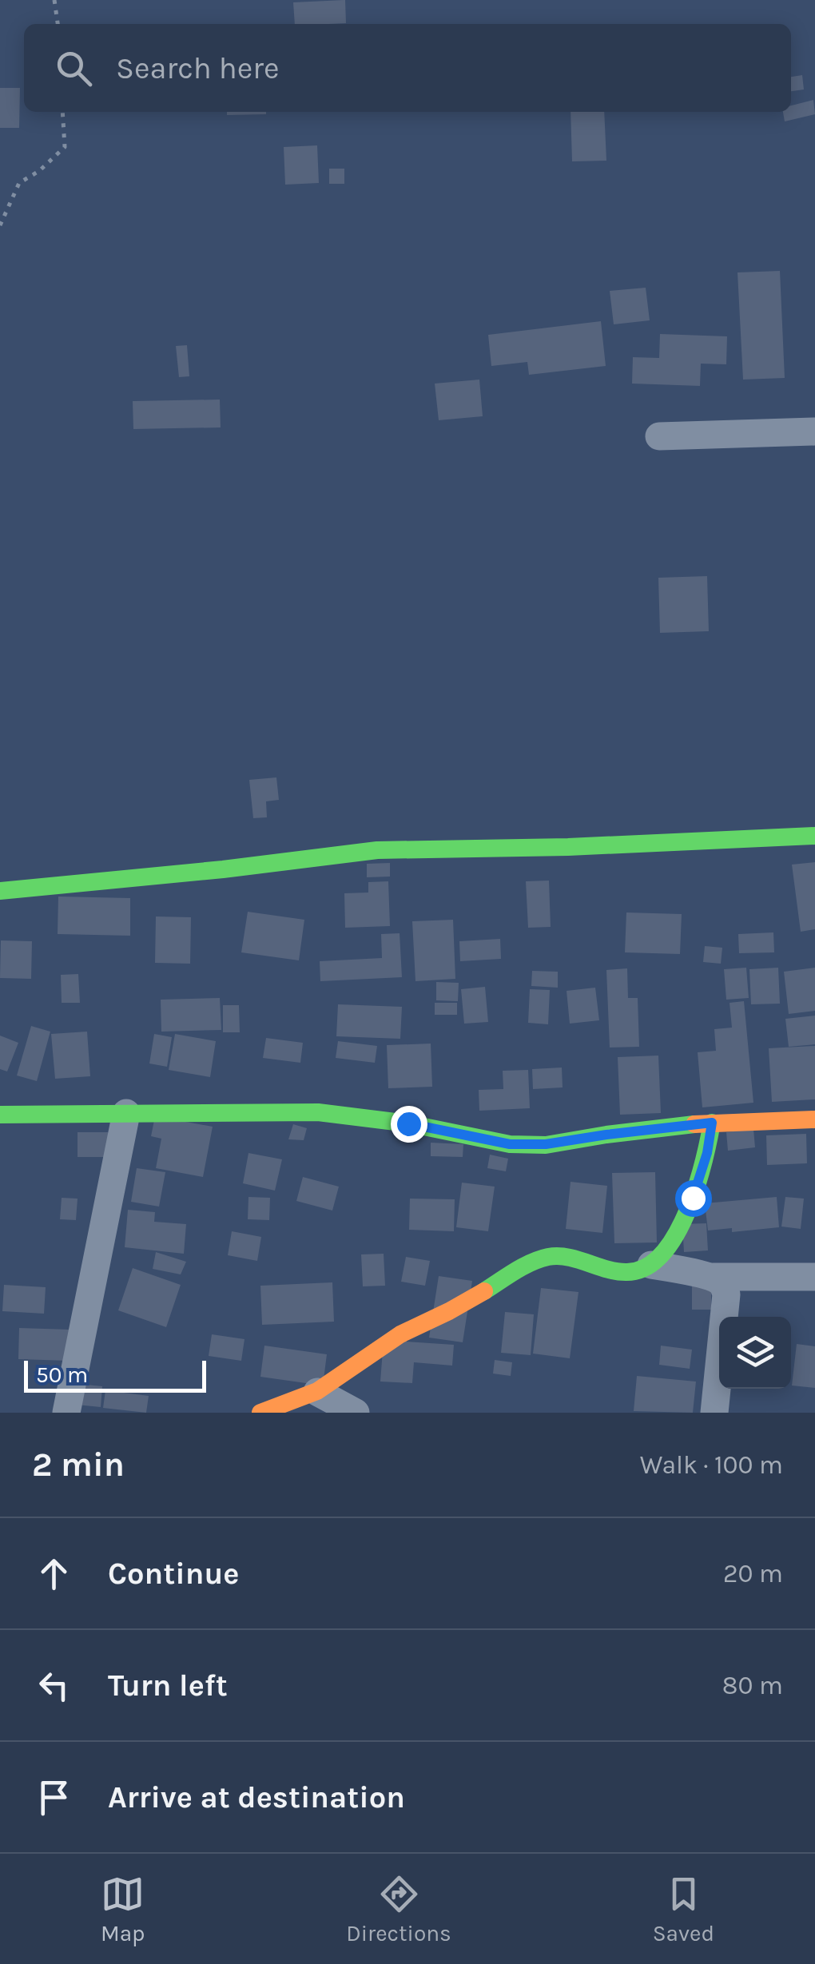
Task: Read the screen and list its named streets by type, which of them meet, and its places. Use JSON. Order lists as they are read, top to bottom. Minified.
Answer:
{"scale_bar":"50 m","page":{"search":"Search here","scale":"50 m","heading":["2 min","Walk · 100 m"],"list":[["Continue","20 m"],["Turn left","80 m"],"Arrive at destination"],"nav":["Map","Directions","Saved"]}}
